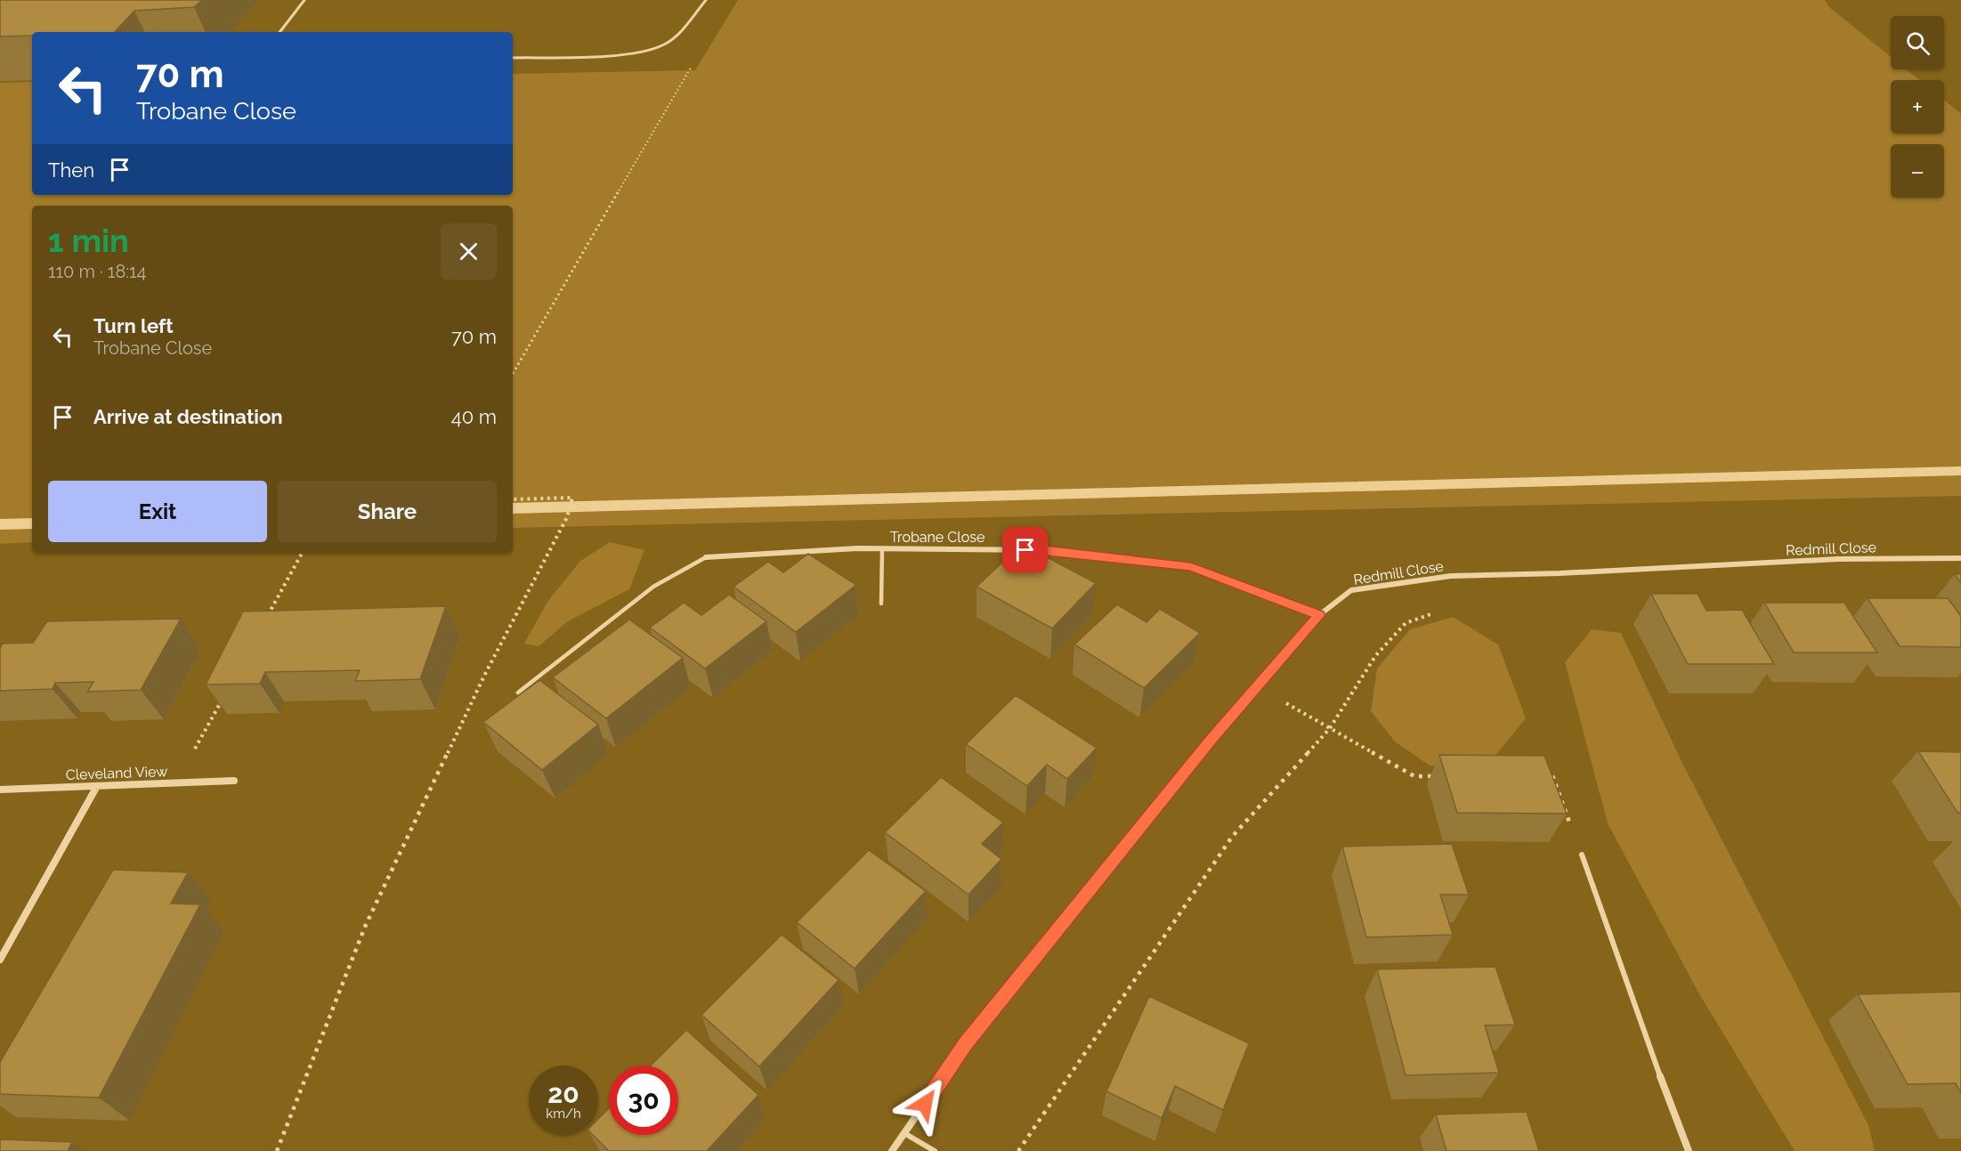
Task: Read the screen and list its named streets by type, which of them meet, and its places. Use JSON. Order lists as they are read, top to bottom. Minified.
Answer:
{"streets":{"street":["Trobane Close","Redmill Close","Cleveland View"]},"crossings":[["Trobane Close","Redmill Close"]],"page":{"map_buttons":["+","−"],"turn":["70 m","Trobane Close"],"then":"Then","heading":["1 min","110 m · 18:14"],"list":[{"name":"Turn left","note":"Trobane Close","value":"70 m"},{"name":"Arrive at destination","value":"40 m"}],"buttons":["Exit","Share"],"speed":"20 km/h","limit":"30"}}
